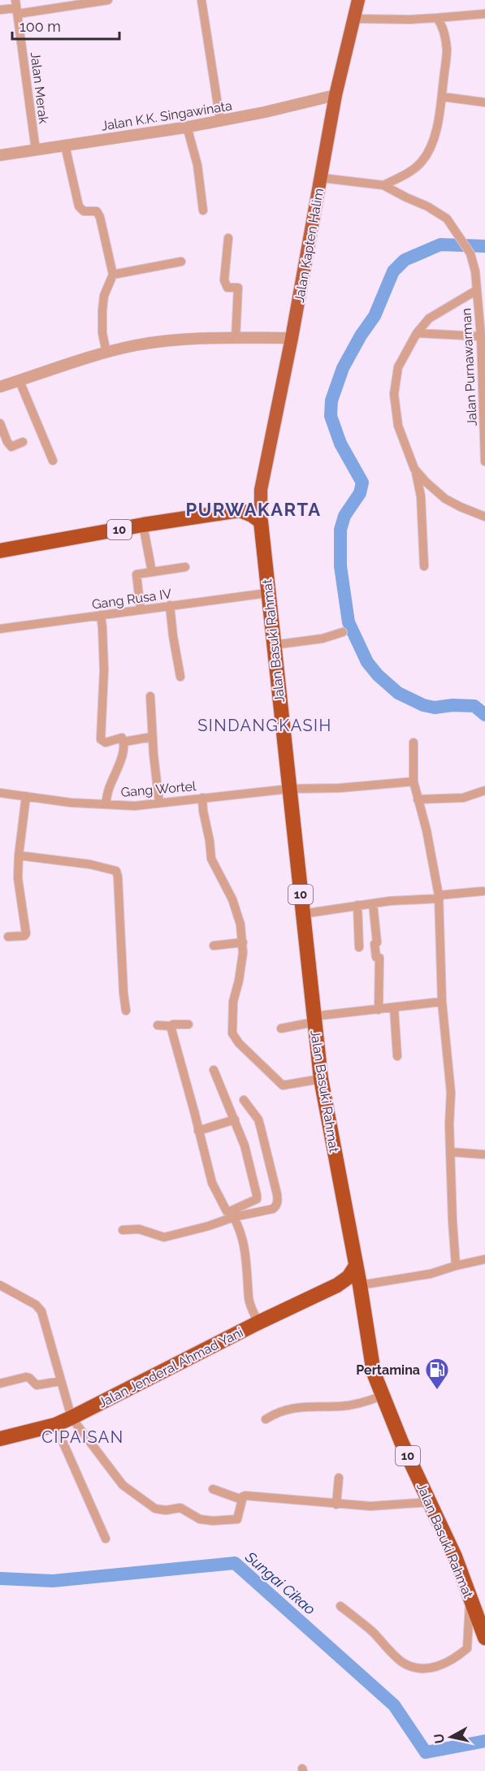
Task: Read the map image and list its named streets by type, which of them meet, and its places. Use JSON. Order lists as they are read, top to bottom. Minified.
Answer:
{"streets":{"highway":["10","Jalan Basuki Rahmat","Jalan Jenderal Ahmad Yani"],"main road":["Jalan Kapten Halim"],"street":["Jalan Merak","Jalan K.K. Singawinata","Jalan Purnawarman","Gang Rusa IV","Gang Wortel"]},"crossings":[["Jalan Merak","Jalan K.K. Singawinata"],["Jalan K.K. Singawinata","Jalan Kapten Halim"],["Jalan Kapten Halim","Jalan Basuki Rahmat"],["Gang Rusa IV","Jalan Basuki Rahmat"],["Jalan Basuki Rahmat","Gang Wortel"],["Jalan Basuki Rahmat","Jalan Jenderal Ahmad Yani"]],"districts":["PURWAKARTA","SINDANGKASIH","CIPAISAN"],"water":["Sungai Cikao"],"places":{"fuel station":["Pertamina"]},"scale_bar":"100 m","north":"left"}
